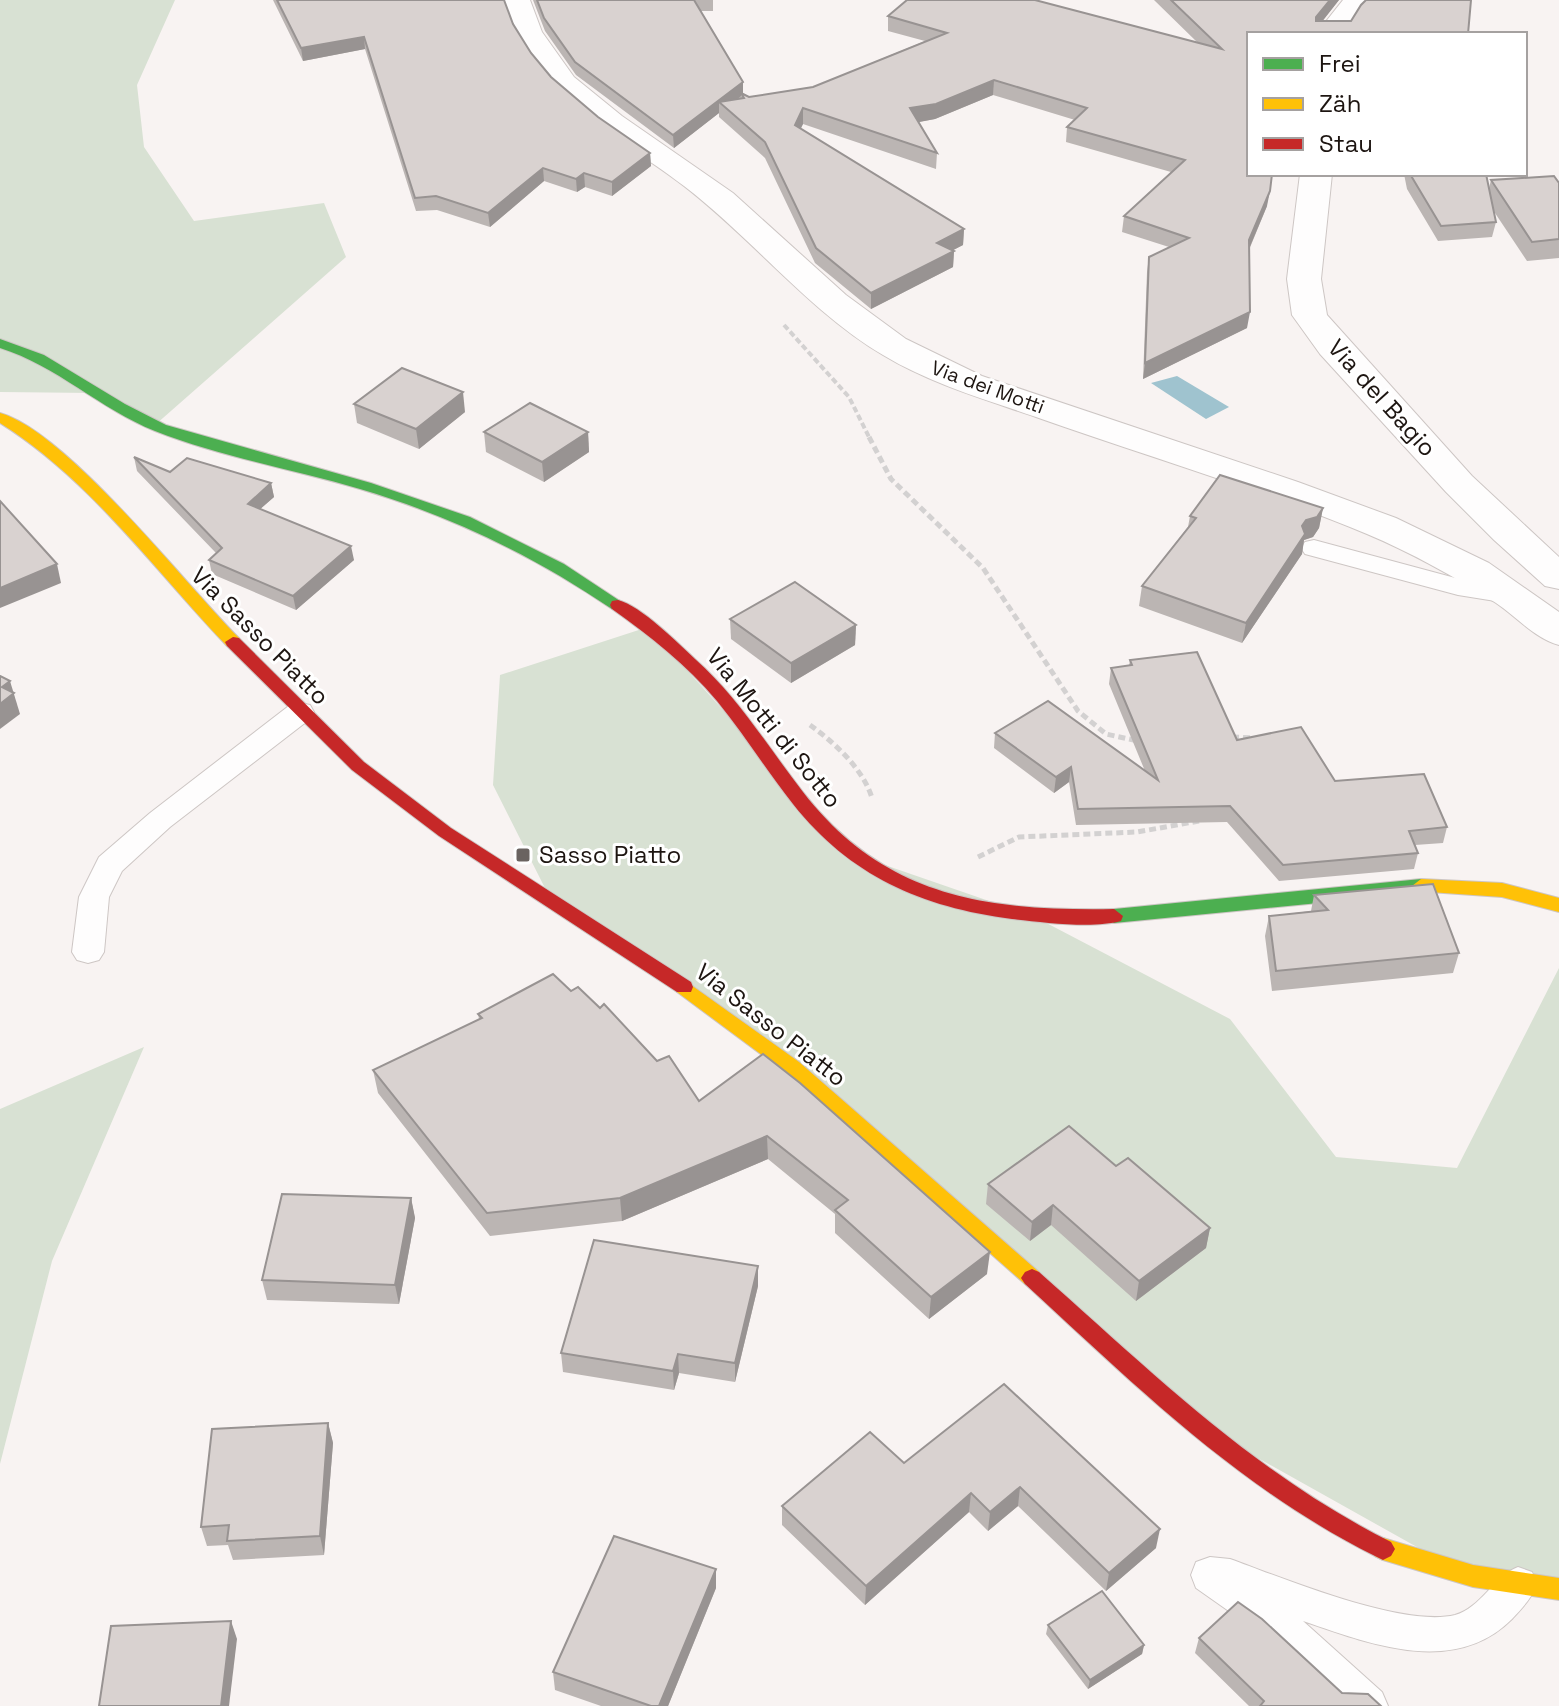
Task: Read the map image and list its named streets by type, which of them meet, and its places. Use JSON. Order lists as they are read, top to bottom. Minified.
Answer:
{"streets":{"street":["Via dei Motti","Via del Bagio","Via Sasso Piatto","Via Motti di Sotto"]},"places":{"transit":["Sasso Piatto"]},"legend":["Frei","Zäh","Stau"]}
